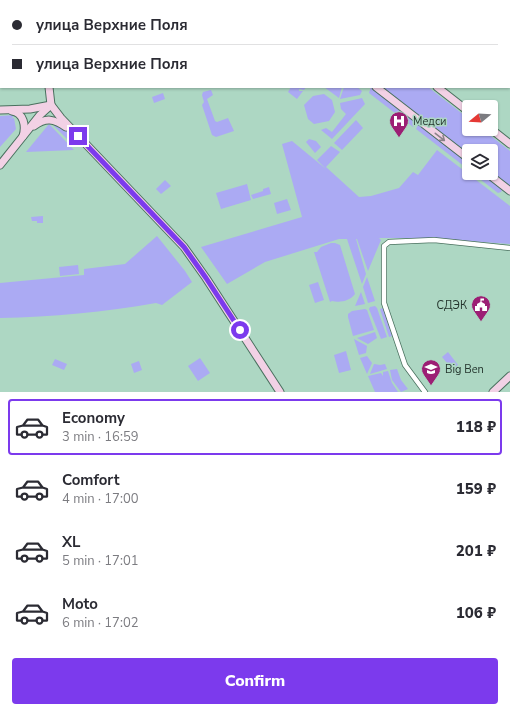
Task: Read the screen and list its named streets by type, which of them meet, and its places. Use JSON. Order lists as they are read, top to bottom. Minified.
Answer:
{"places":{"hospital":["Медси"],"public building":["СДЭК"],"school or university":["Big Ben"]},"north":"left","page":{"banner":["улица Верхние Поля","улица Верхние Поля"],"list":[{"name":"Economy","note":"3 min · 16:59","value":"118 ₽"},{"name":"Comfort","note":"4 min · 17:00","value":"159 ₽"},{"name":"XL","note":"5 min · 17:01","value":"201 ₽"},{"name":"Moto","note":"6 min · 17:02","value":"106 ₽"}],"buttons":"Confirm"}}
